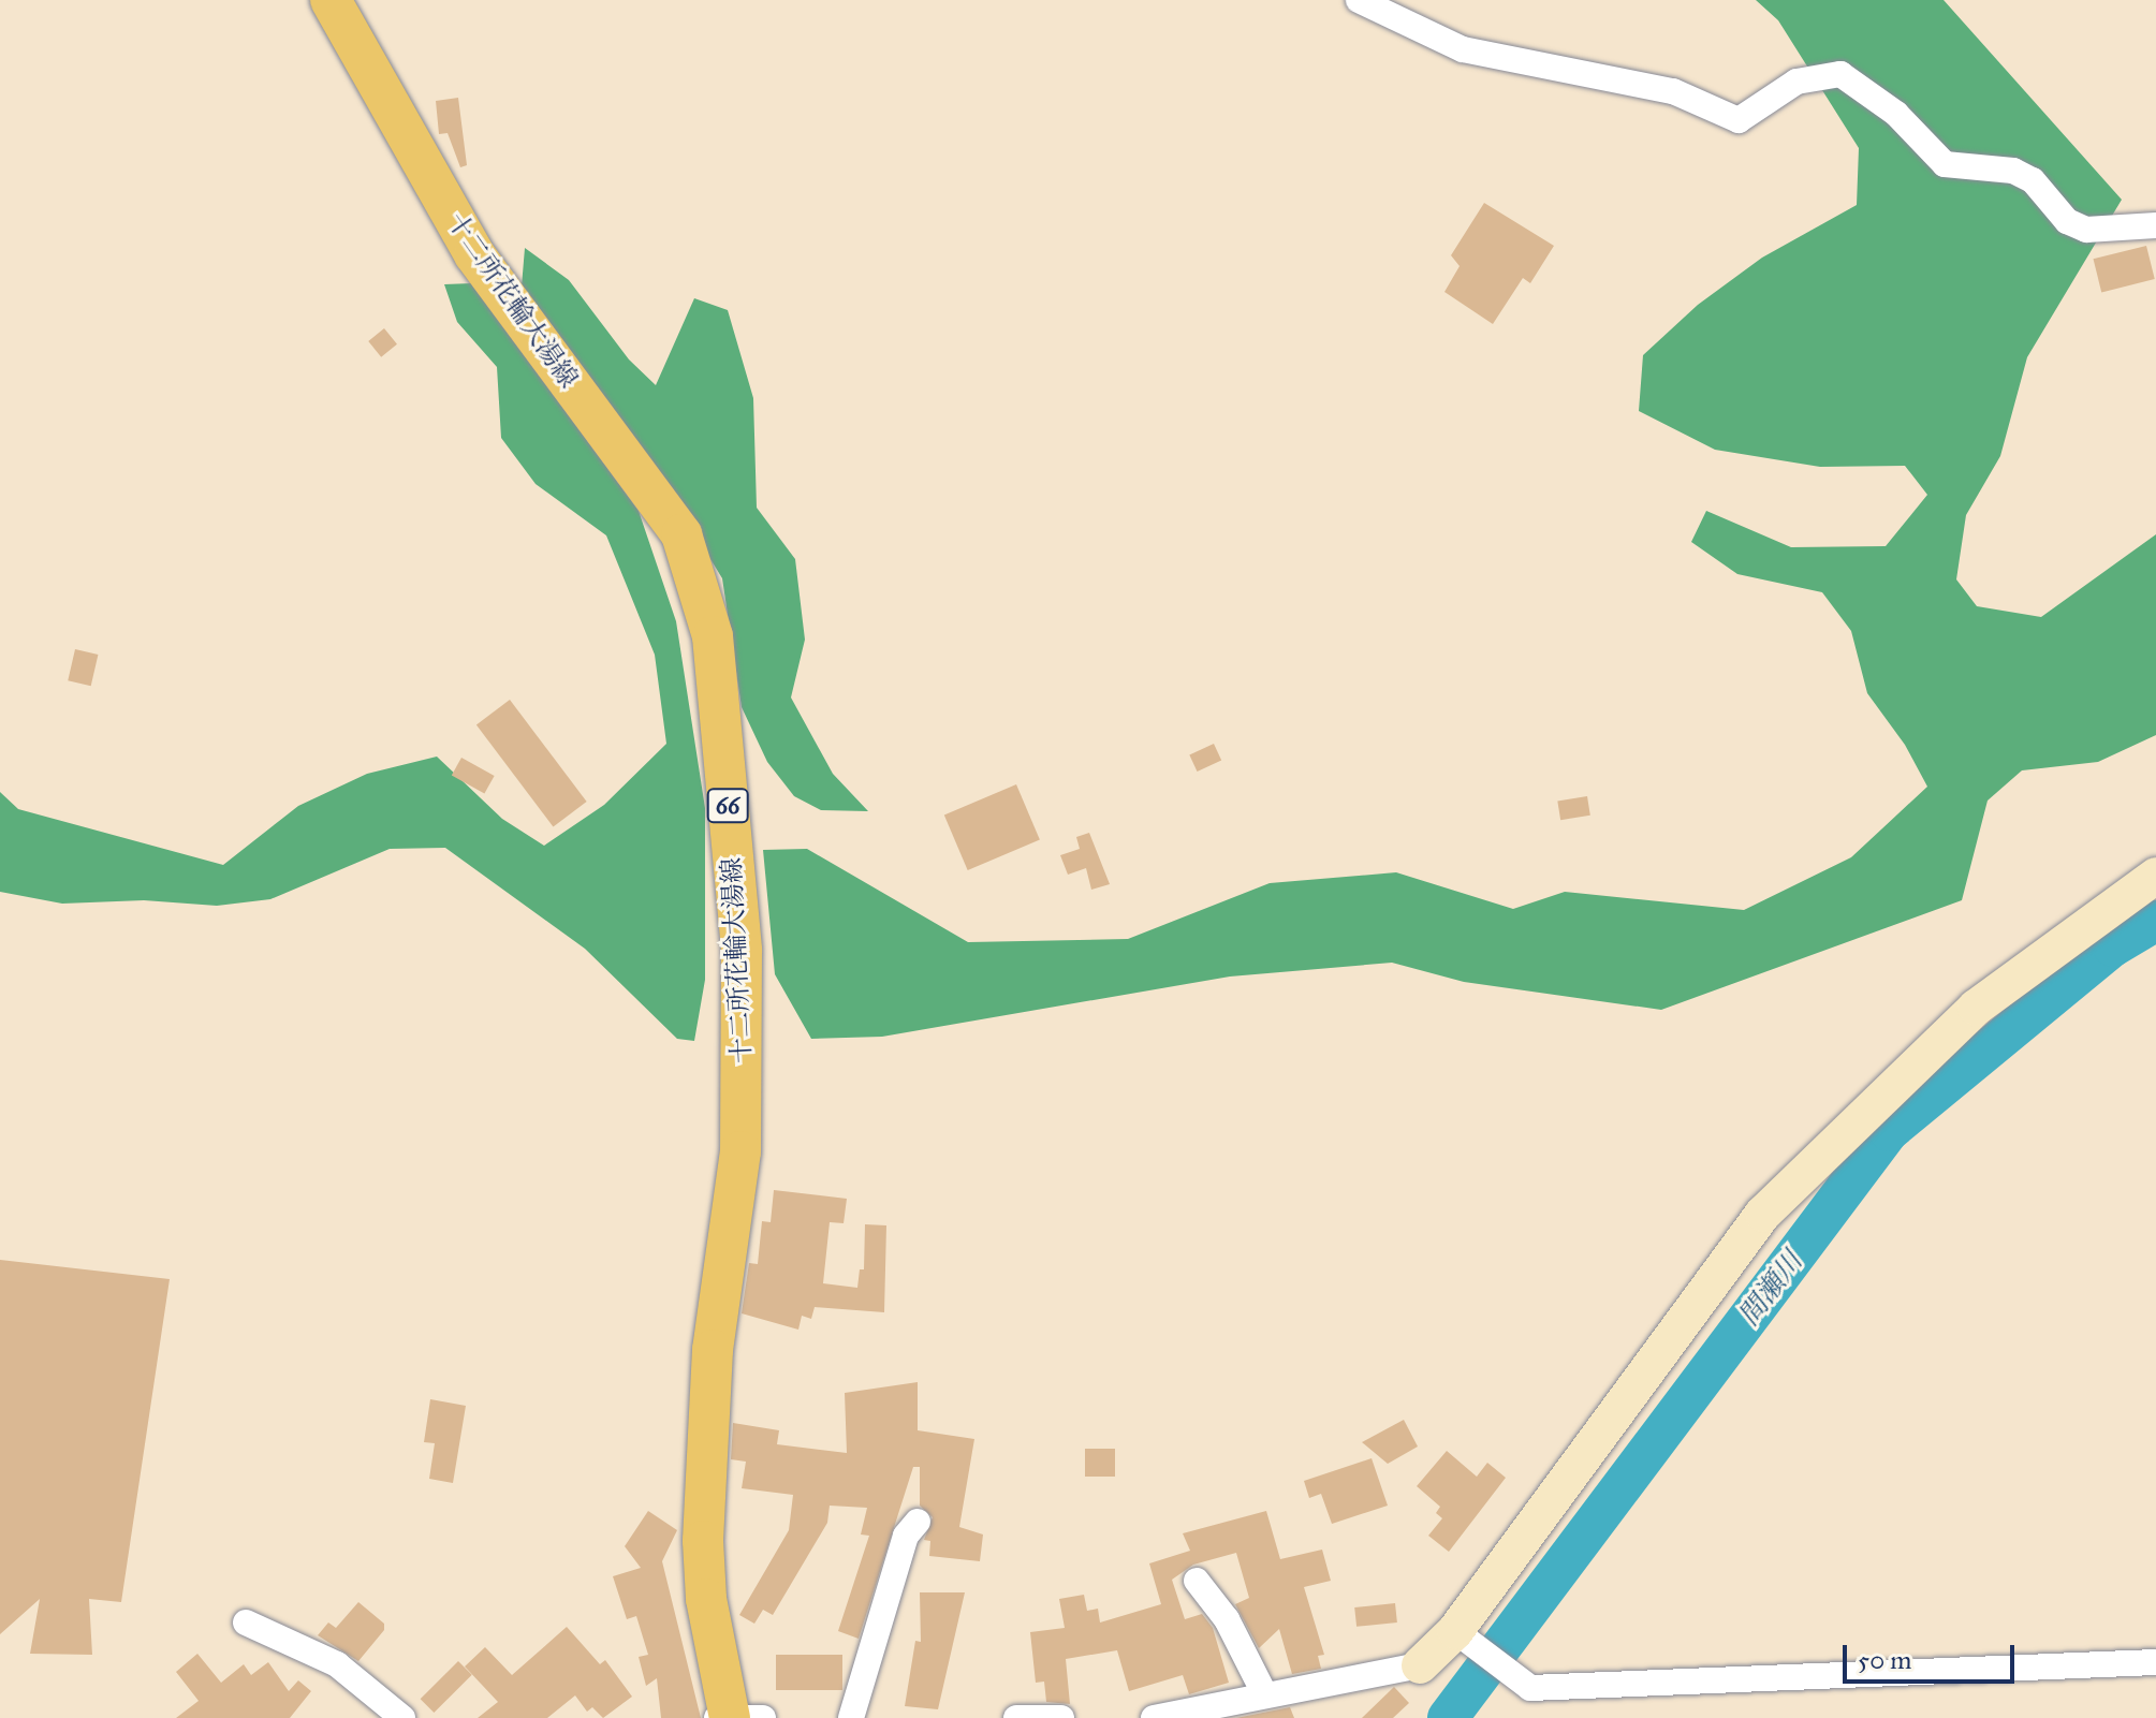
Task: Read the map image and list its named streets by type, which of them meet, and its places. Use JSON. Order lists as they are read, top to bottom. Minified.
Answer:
{"streets":{"main road":["十二所花輪大湯線","66"]},"water":["間瀬川"],"scale_bar":"50 m"}
